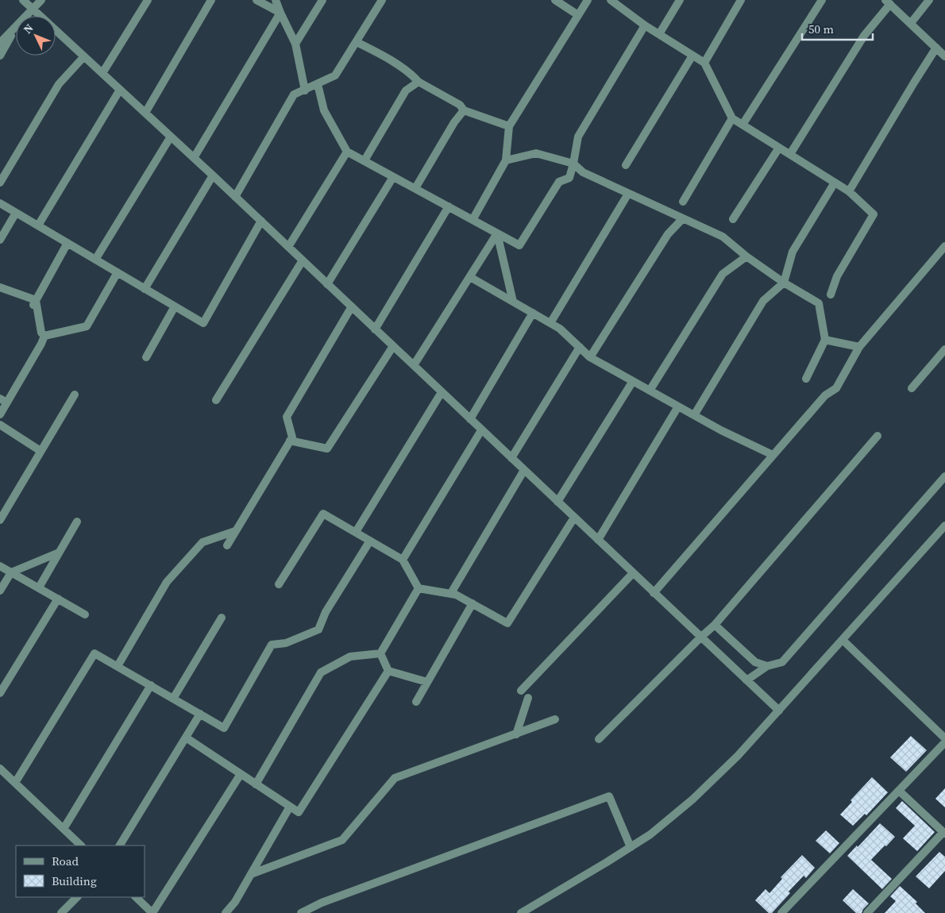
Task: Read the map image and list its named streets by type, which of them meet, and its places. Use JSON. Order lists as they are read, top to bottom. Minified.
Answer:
{"legend":["Road","Building"],"scale_bar":"50 m","north":"top left"}
